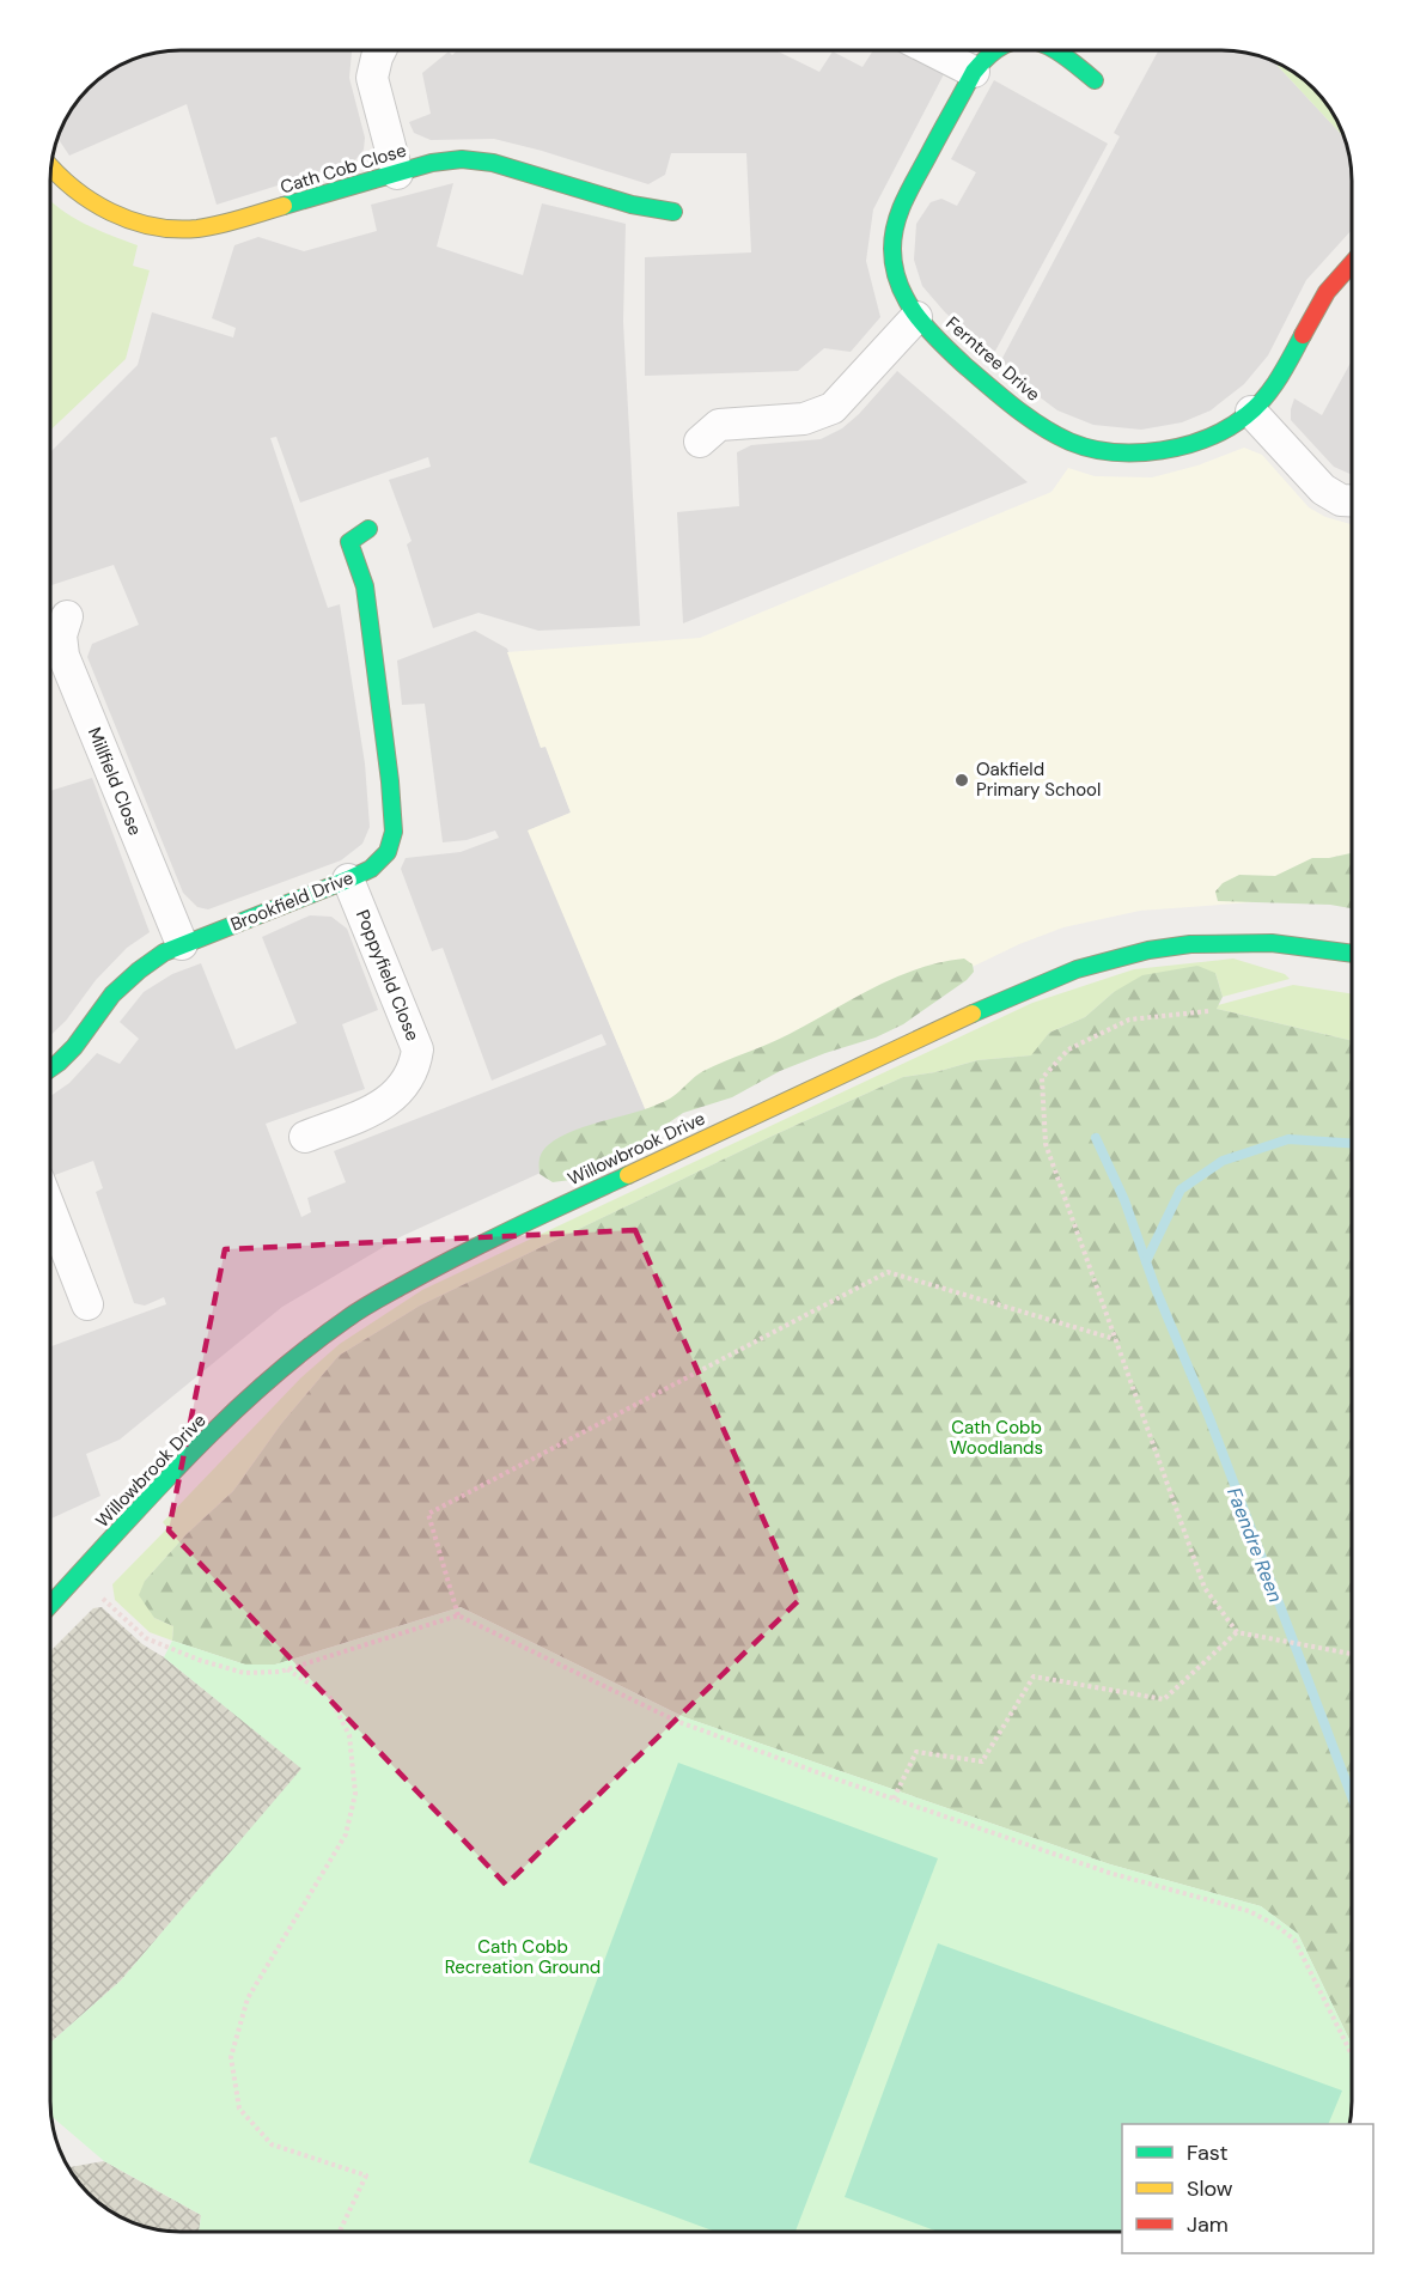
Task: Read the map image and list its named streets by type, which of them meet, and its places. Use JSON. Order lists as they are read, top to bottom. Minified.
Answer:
{"streets":{"street":["Cath Cob Close","Ferntree Drive","Millfield Close","Brookfield Drive","Poppyfield Close","Willowbrook Drive"]},"crossings":[["Millfield Close","Brookfield Drive"],["Brookfield Drive","Poppyfield Close"]],"water":["Faendre Reen"],"parks":["Cath Cobb Woodlands","Cath Cobb Recreation Ground"],"places":["Oakfield Primary School"],"legend":["Fast","Slow","Jam"]}
